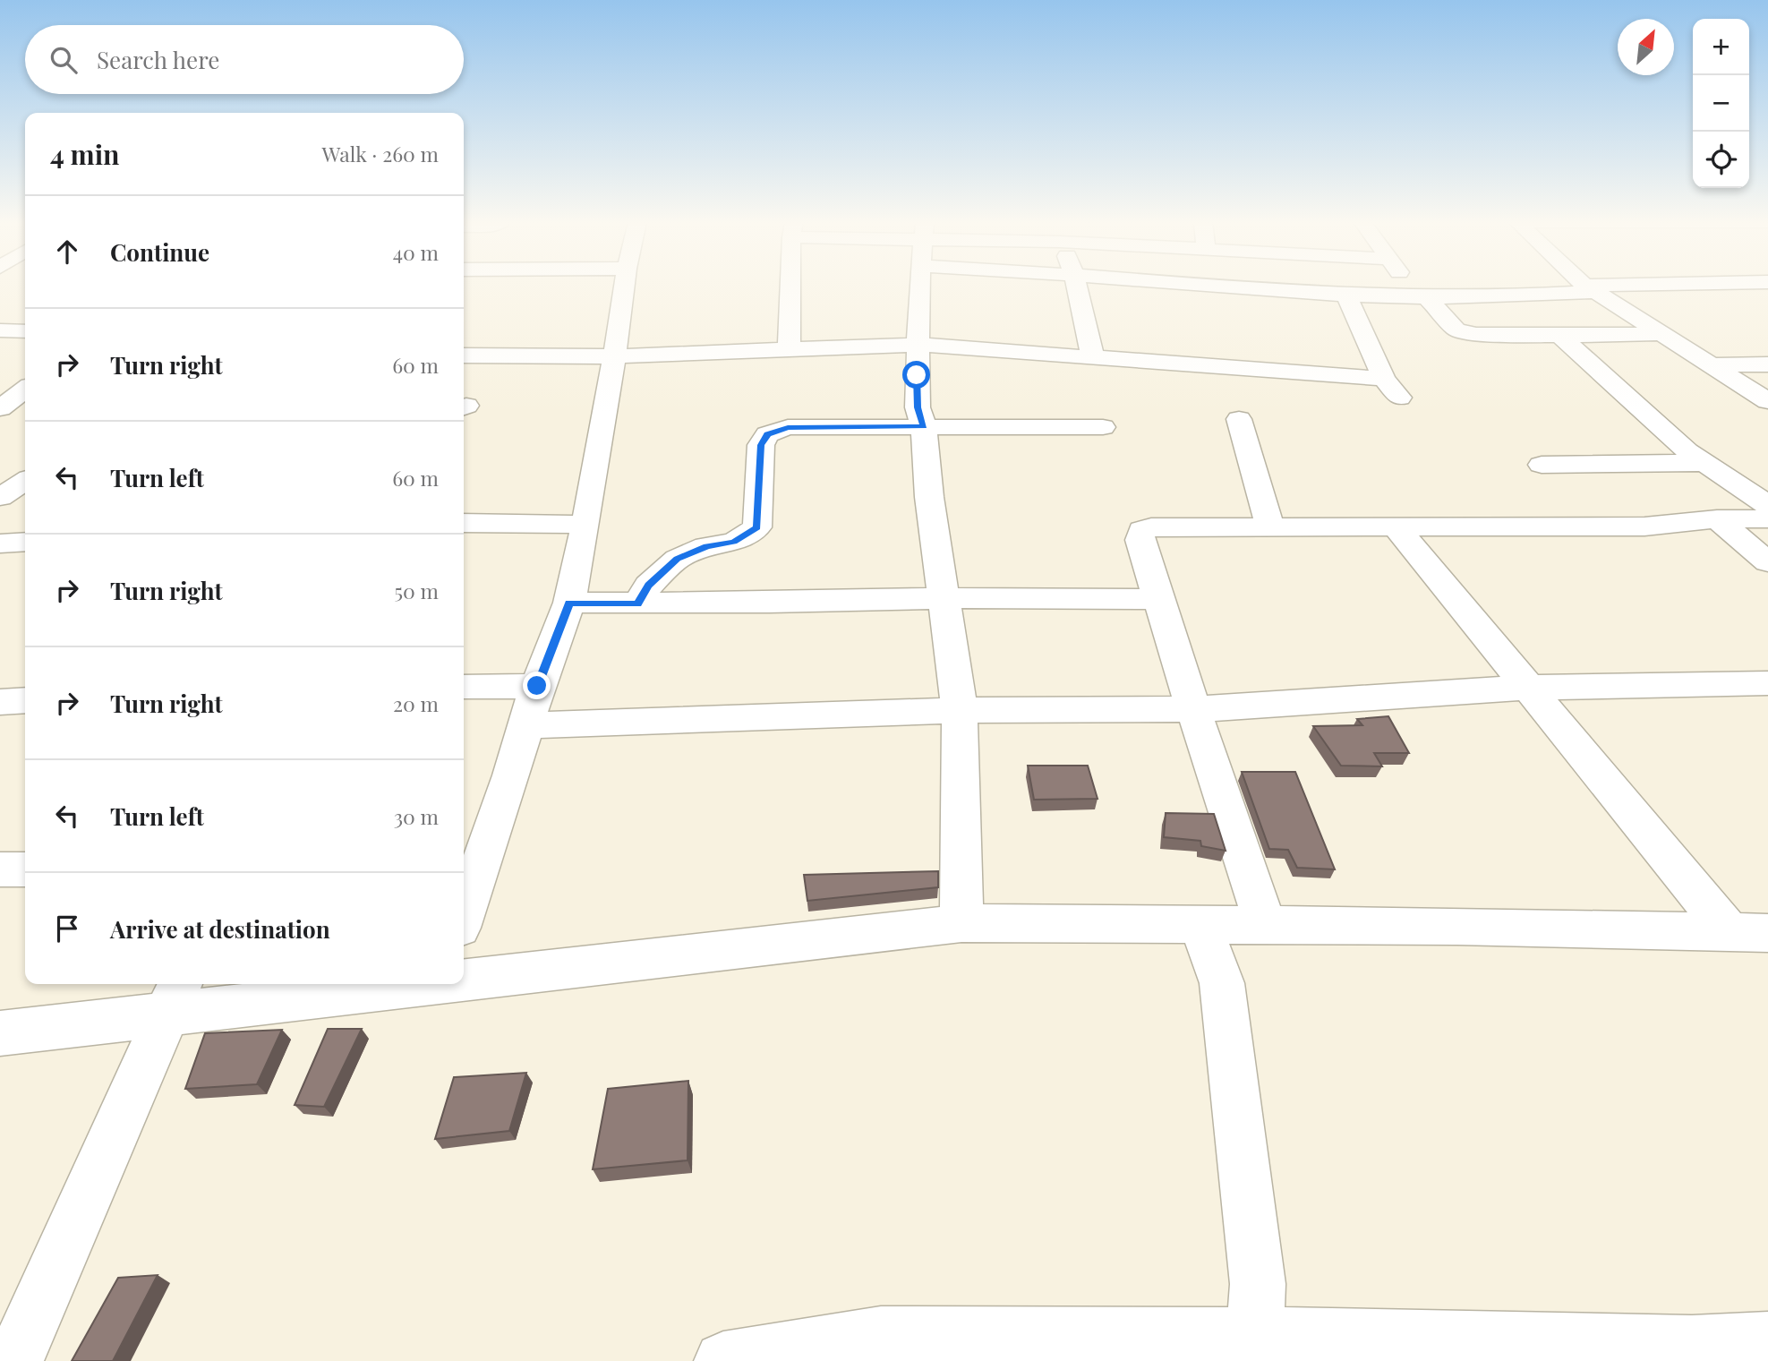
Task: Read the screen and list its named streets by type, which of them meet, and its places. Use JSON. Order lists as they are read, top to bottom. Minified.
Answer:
{"north":"top right","page":{"map_buttons":["+","−"],"search":"Search here","heading":["4 min","Walk · 260 m"],"list":[["Continue","40 m"],["Turn right","60 m"],["Turn left","60 m"],["Turn right","50 m"],["Turn right","20 m"],["Turn left","30 m"],"Arrive at destination"]}}
